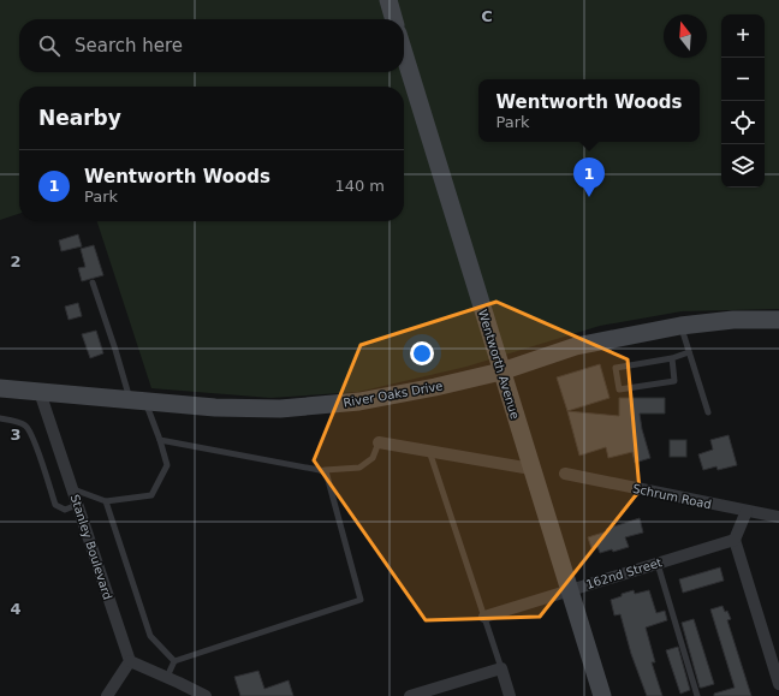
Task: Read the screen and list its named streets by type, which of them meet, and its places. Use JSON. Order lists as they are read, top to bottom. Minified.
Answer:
{"streets":{"main road":["Wentworth Avenue","River Oaks Drive"],"street":["Schrum Road","Stanley Boulevard","162nd Street"]},"crossings":[["Wentworth Avenue","River Oaks Drive"],["Wentworth Avenue","162nd Street"],["River Oaks Drive","Stanley Boulevard"]],"north":"top","page":{"map_buttons":["+","−"],"search":"Search here","popup":["Wentworth Woods","Park"],"heading":"Nearby","list":[{"mark":"1","name":"Wentworth Woods","note":"Park","value":"140 m"}],"pins":"1"},"grid":{"columns":["C"],"rows":["2","3","4"]}}
